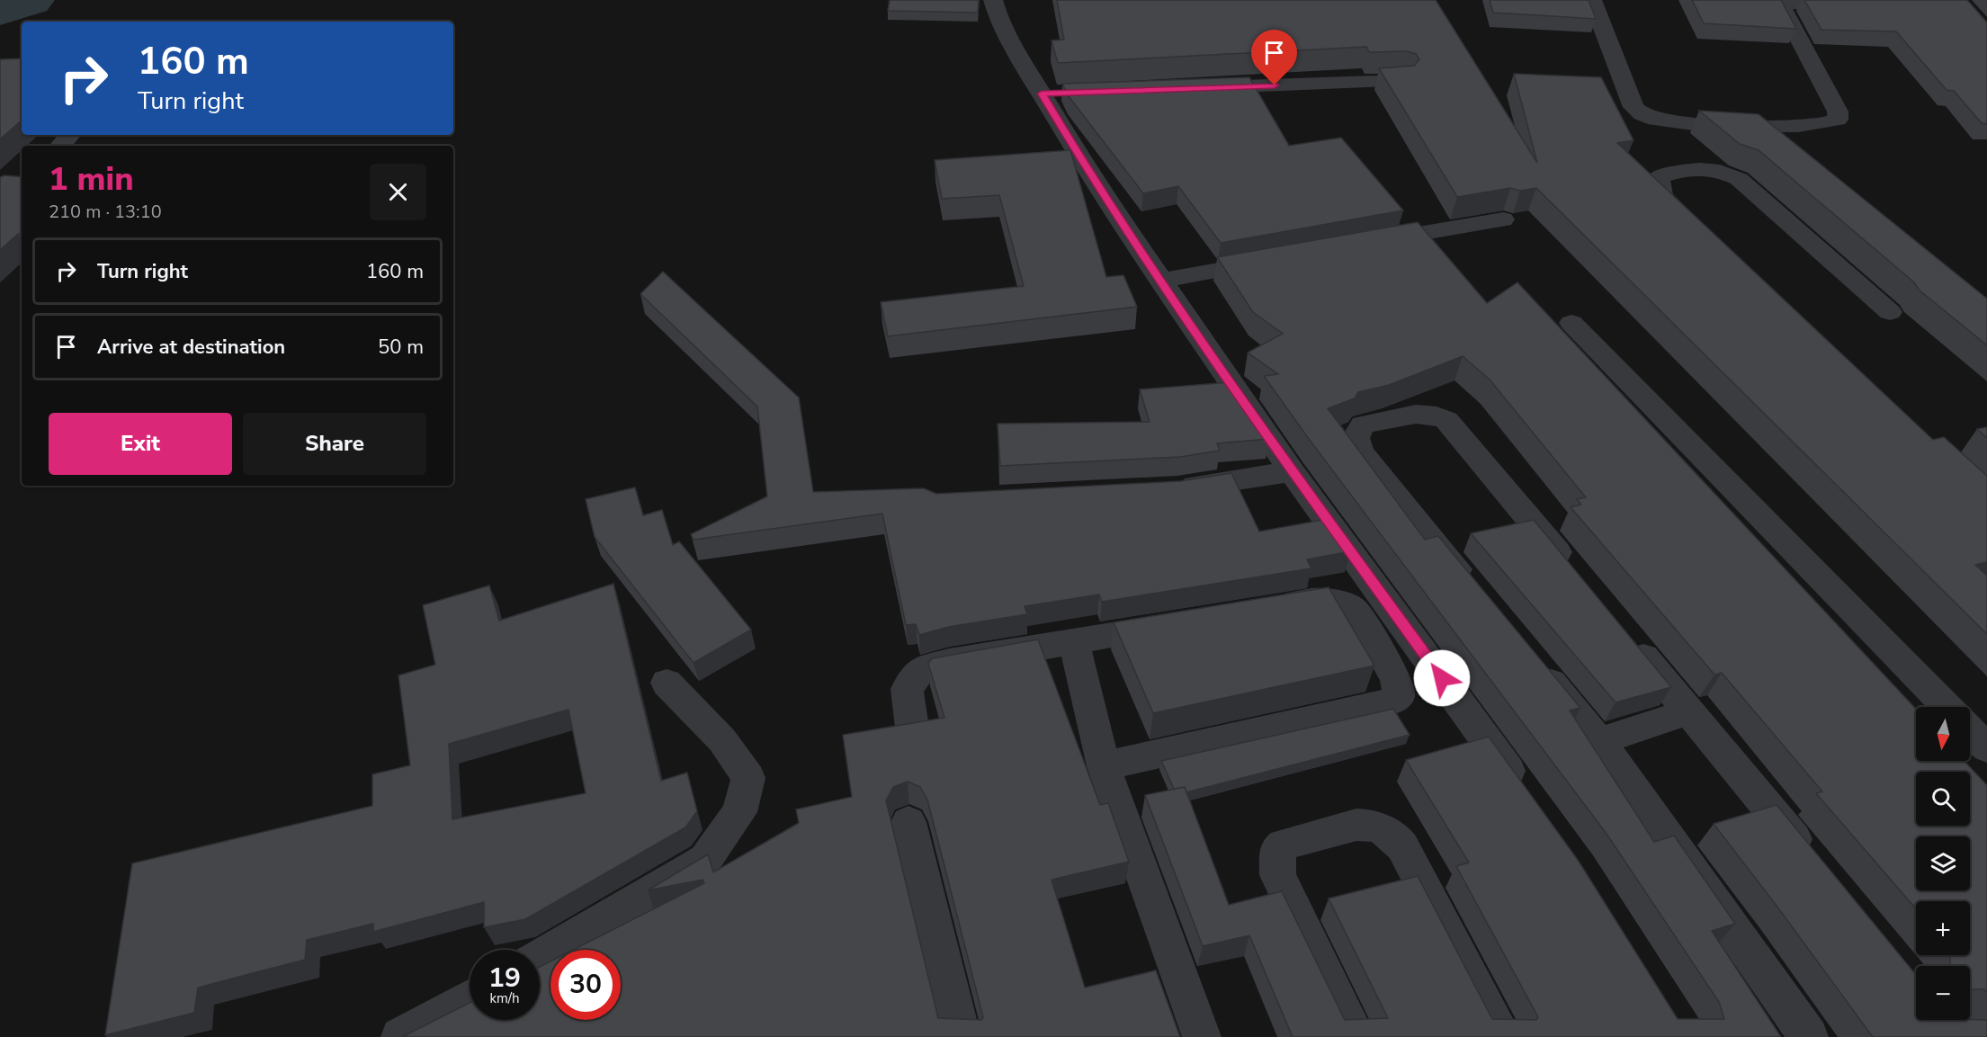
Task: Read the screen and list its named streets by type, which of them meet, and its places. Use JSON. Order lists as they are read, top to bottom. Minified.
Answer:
{"north":"bottom","page":{"turn":["160 m","Turn right"],"heading":["1 min","210 m · 13:10"],"list":[{"name":"Turn right","value":"160 m"},{"name":"Arrive at destination","value":"50 m"}],"buttons":["Exit","Share"],"map_buttons":["+","−"],"speed":"19 km/h","limit":"30"}}
